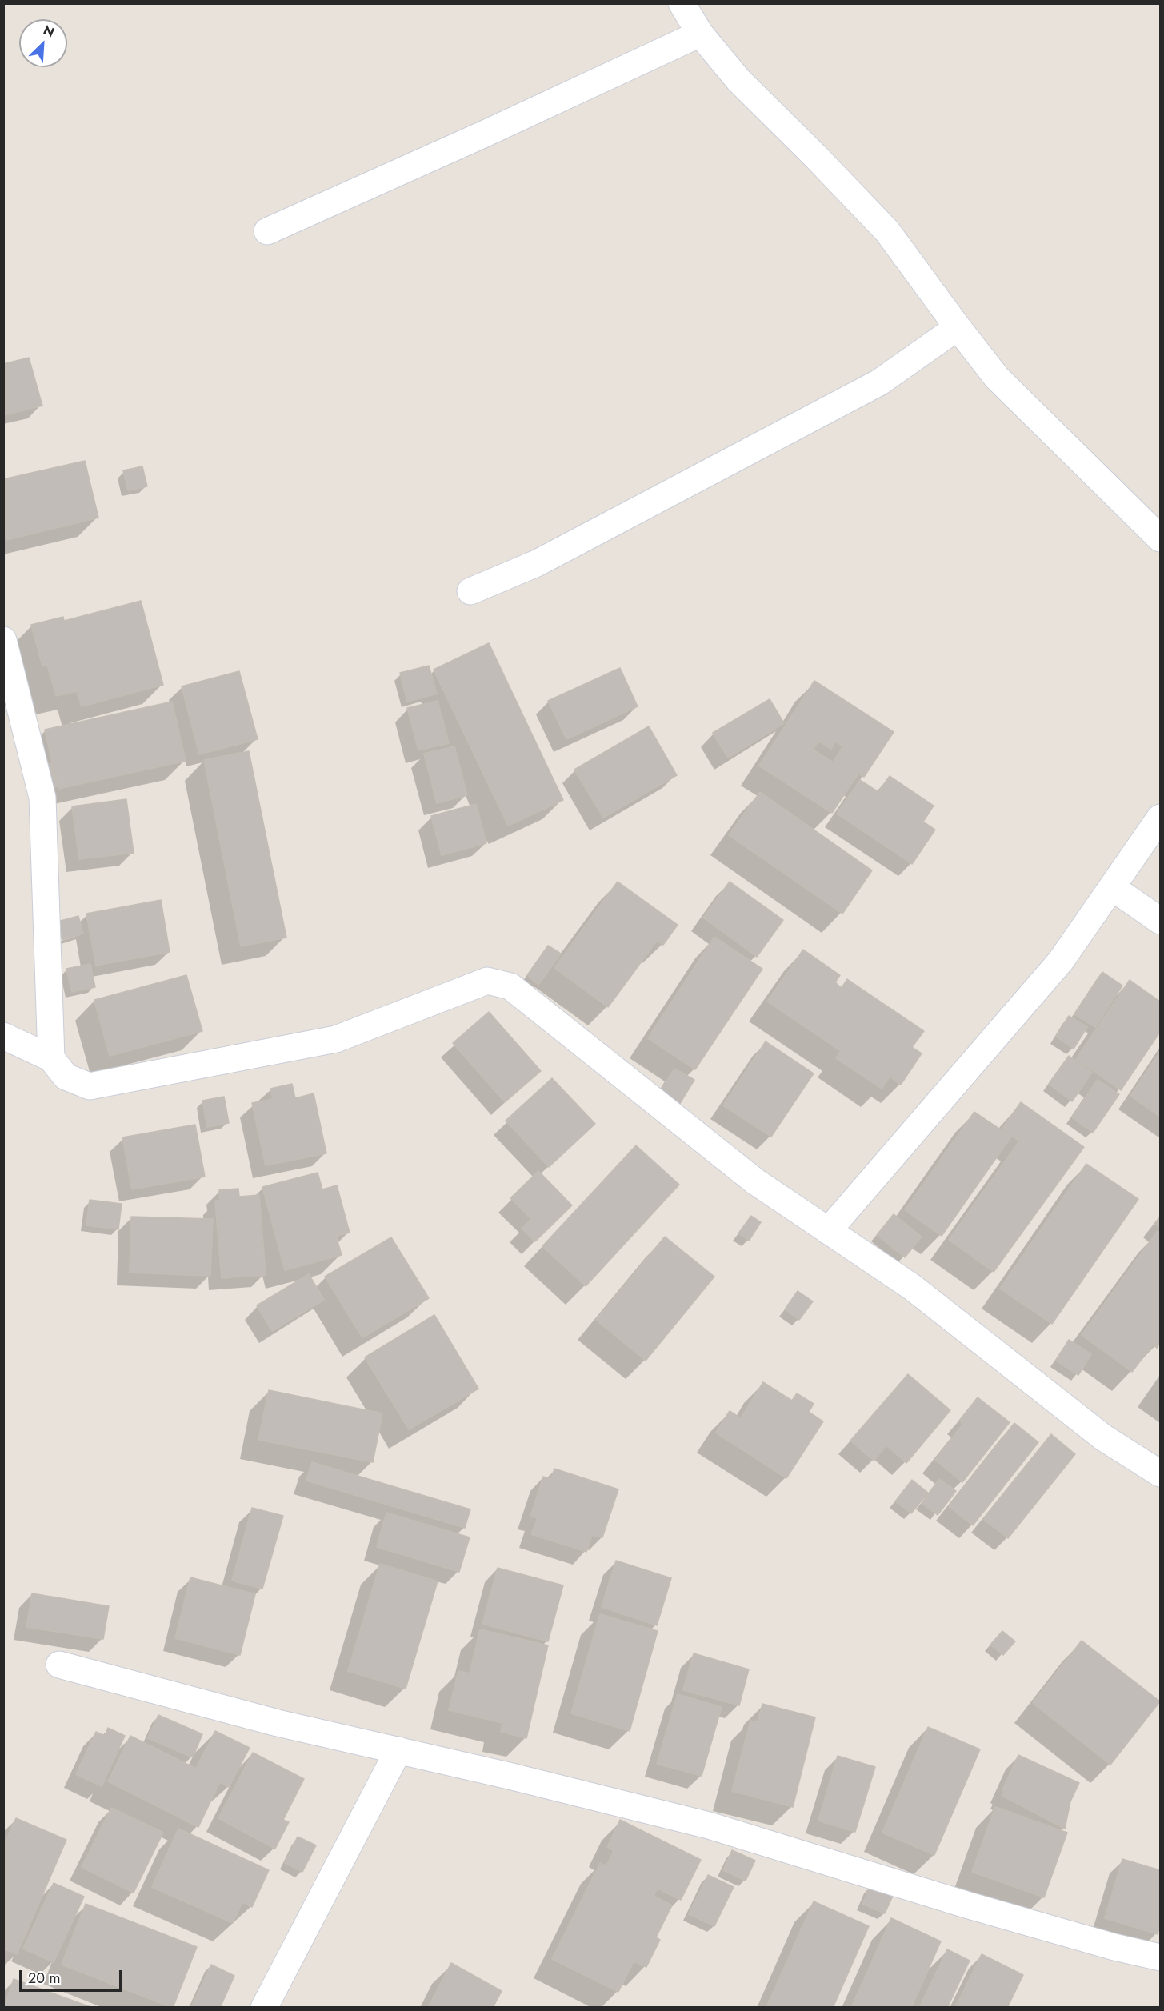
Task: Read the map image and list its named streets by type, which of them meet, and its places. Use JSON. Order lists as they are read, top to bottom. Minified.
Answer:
{"scale_bar":"20 m","north":"top right"}
